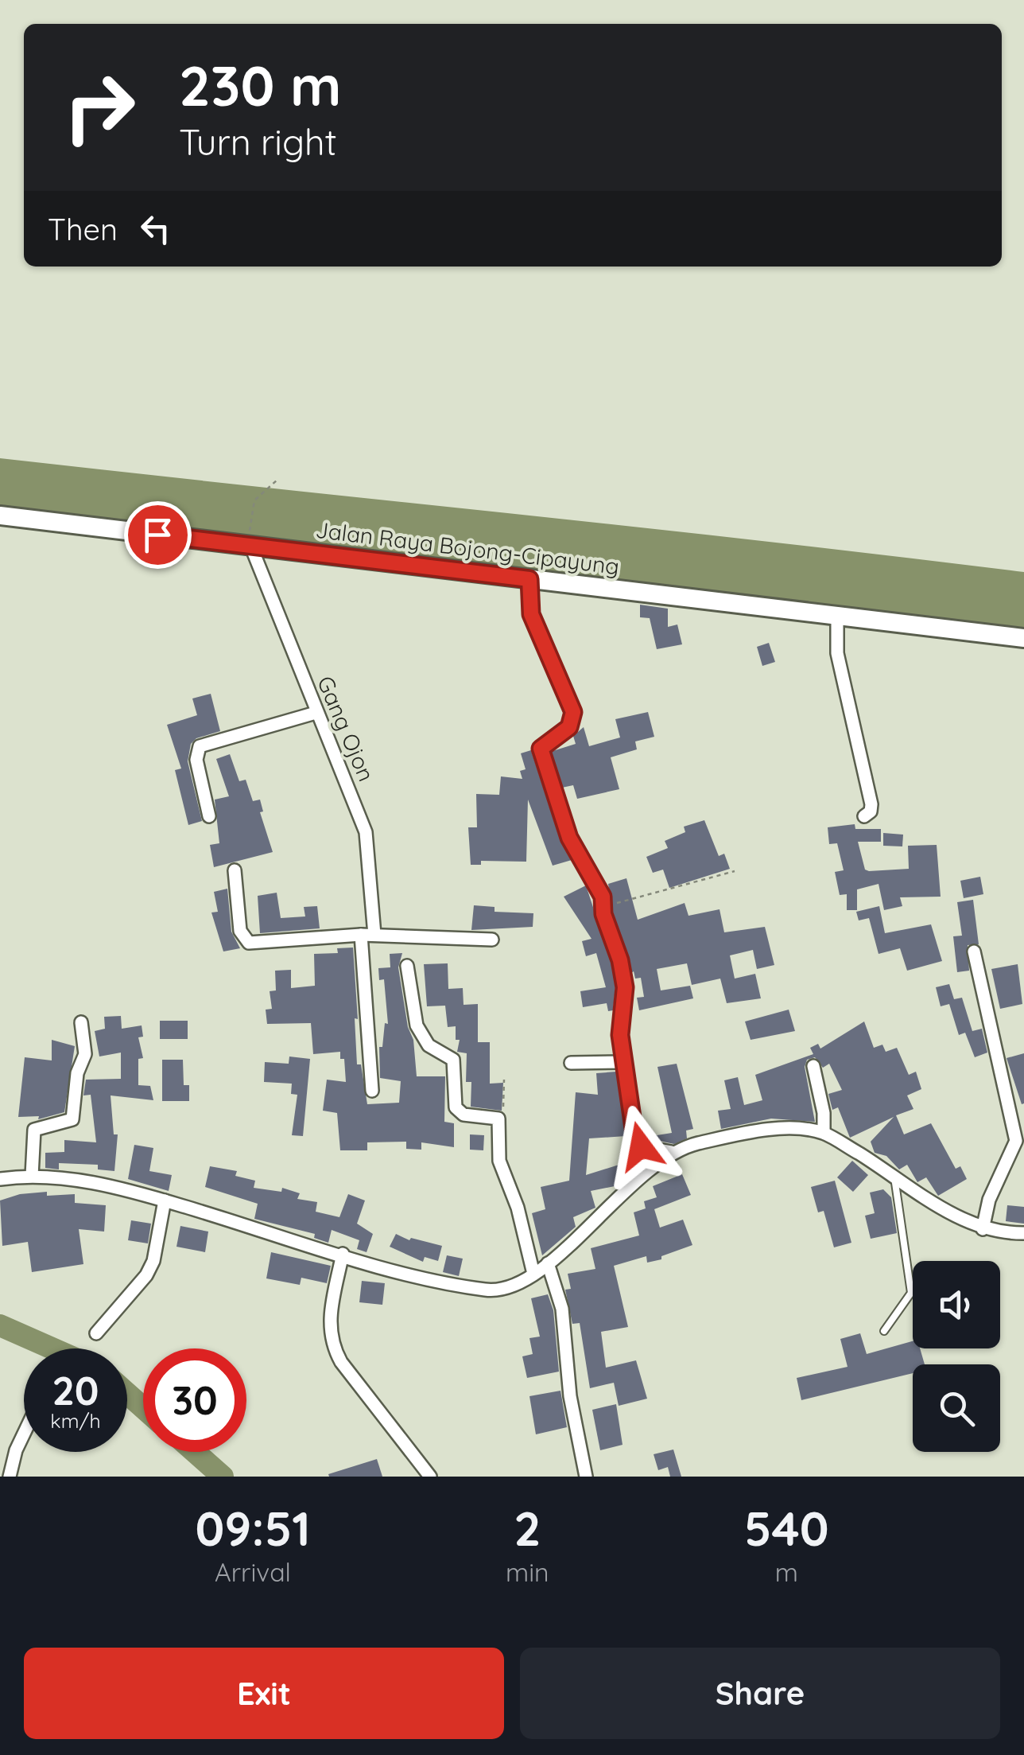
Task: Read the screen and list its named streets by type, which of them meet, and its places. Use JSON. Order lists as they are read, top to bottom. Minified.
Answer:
{"streets":{"street":["Jalan Raya Bojong-Cipayung","Gang Ojon"]},"crossings":[["Jalan Raya Bojong-Cipayung","Gang Ojon"]],"page":{"turn":["230 m","Turn right"],"then":"Then","speed":"20 km/h","limit":"30","eta":["09:51","Arrival","2","min","540","m"],"buttons":["Exit","Share"]}}
